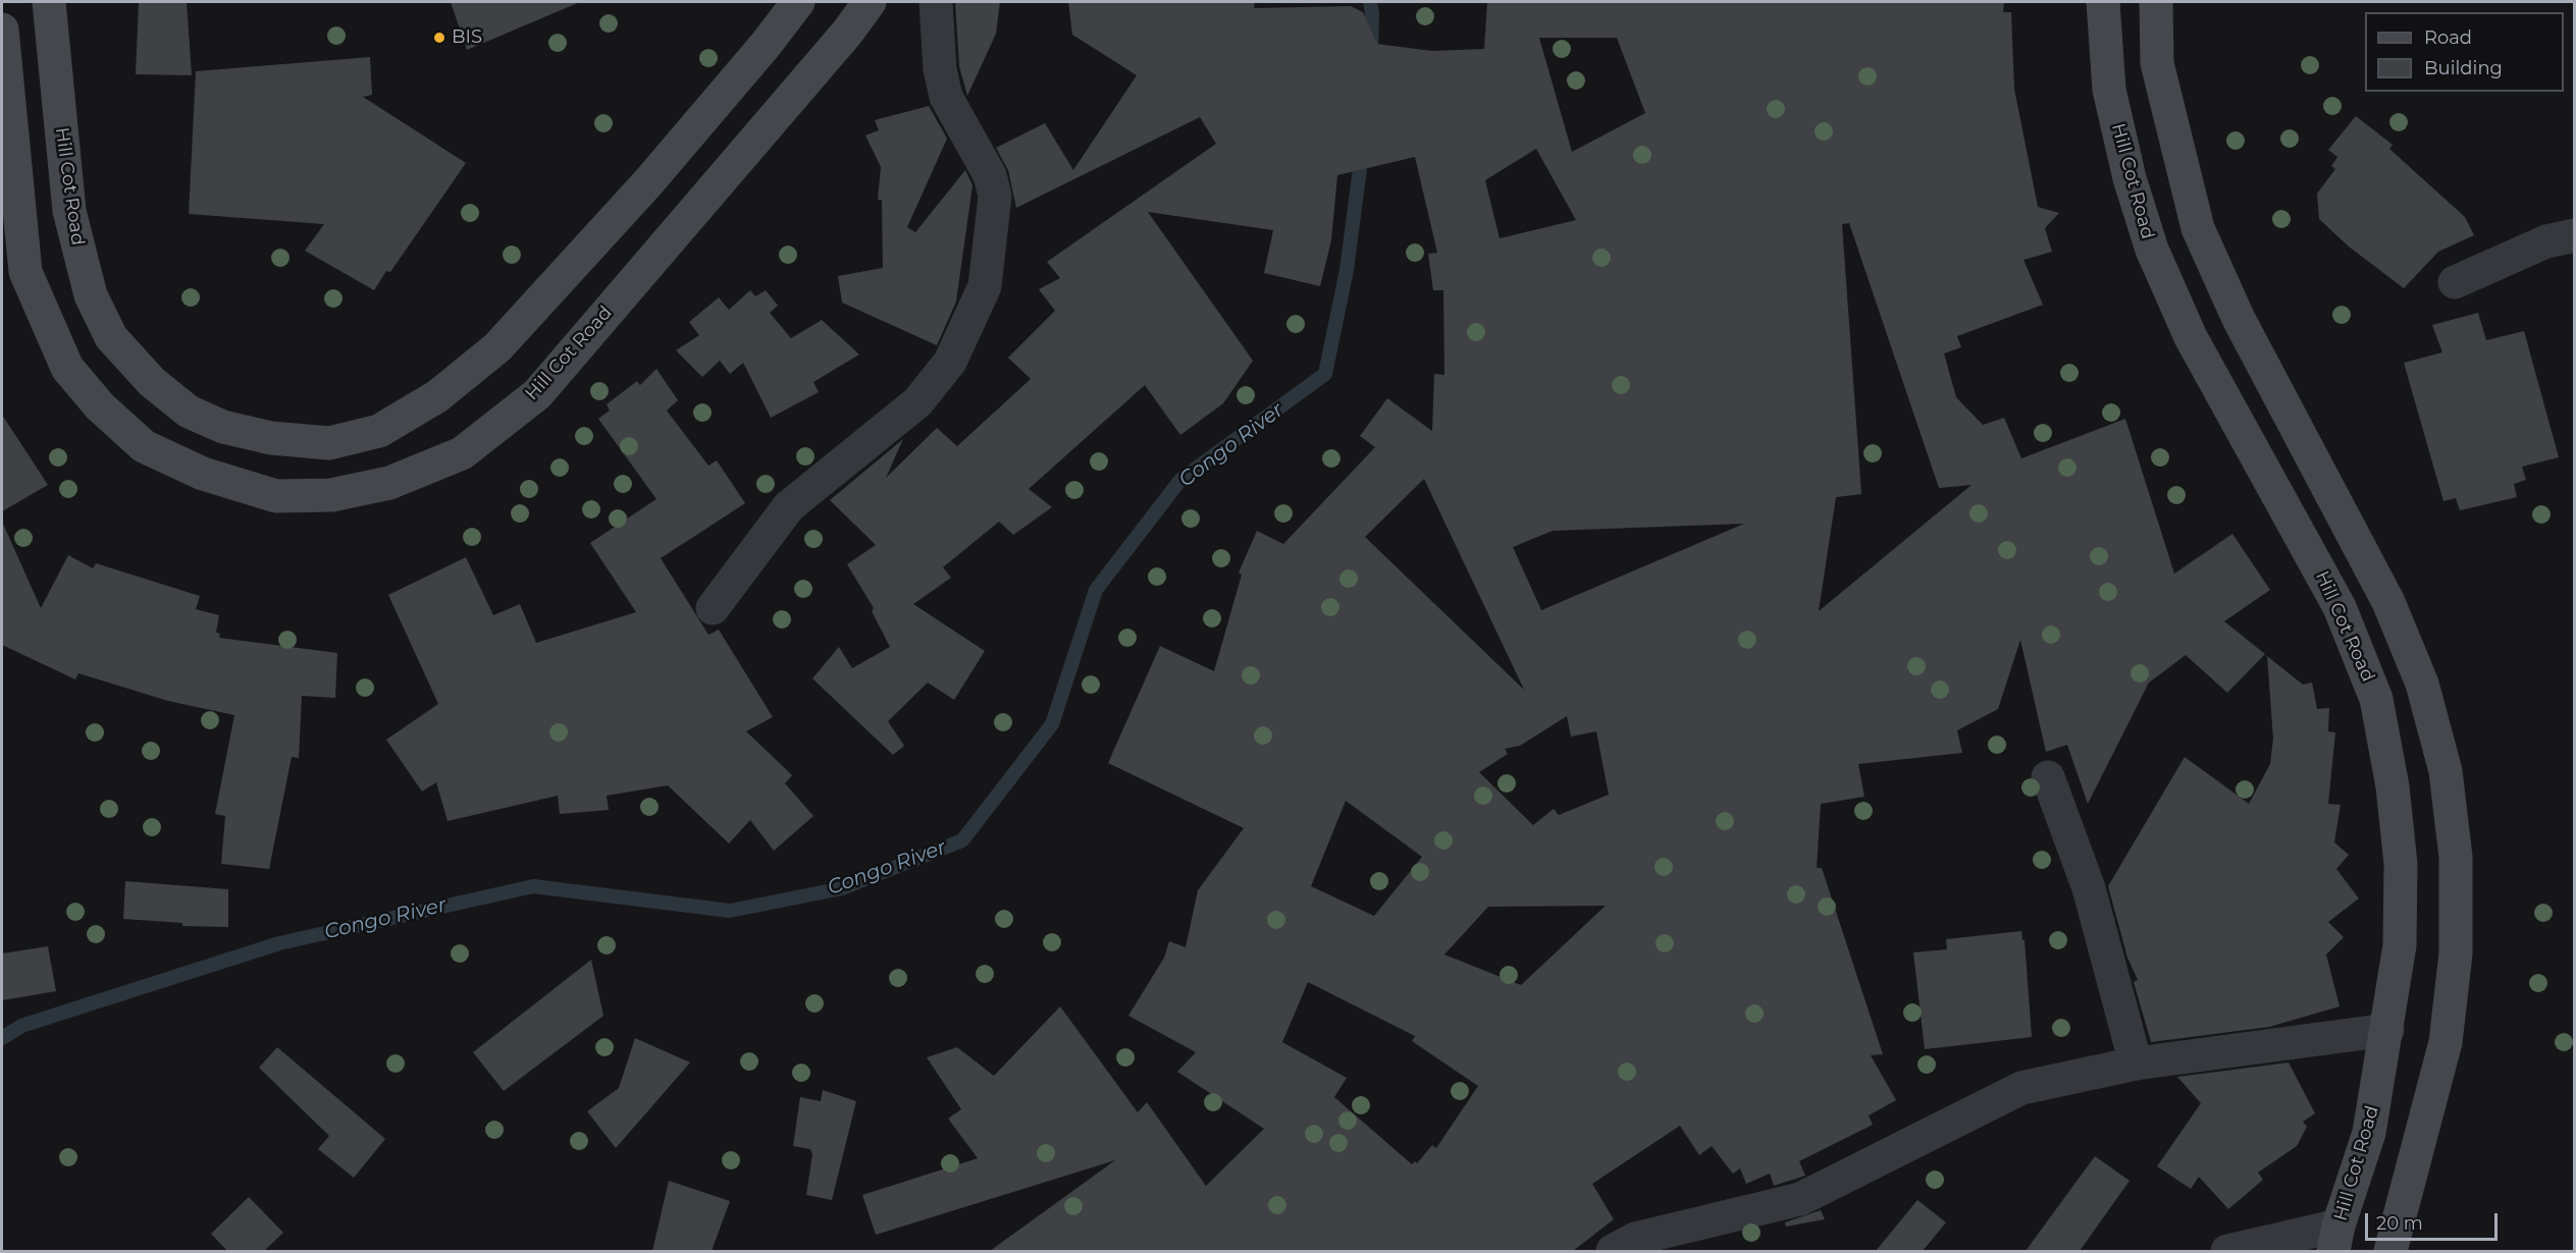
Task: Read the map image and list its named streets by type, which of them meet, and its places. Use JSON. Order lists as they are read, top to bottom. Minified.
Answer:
{"streets":{"main road":["Hill Cot Road"]},"water":["Congo River"],"places":["BIS"],"legend":["Road","Building"],"scale_bar":"20 m"}
